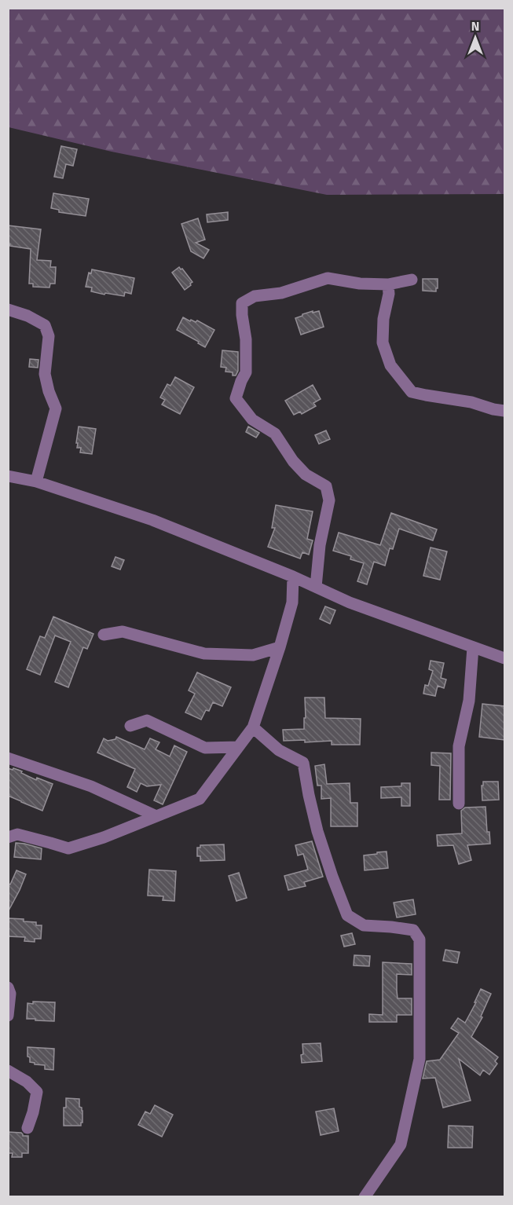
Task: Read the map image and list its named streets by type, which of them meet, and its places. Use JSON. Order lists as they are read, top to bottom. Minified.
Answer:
{"north":"top"}
